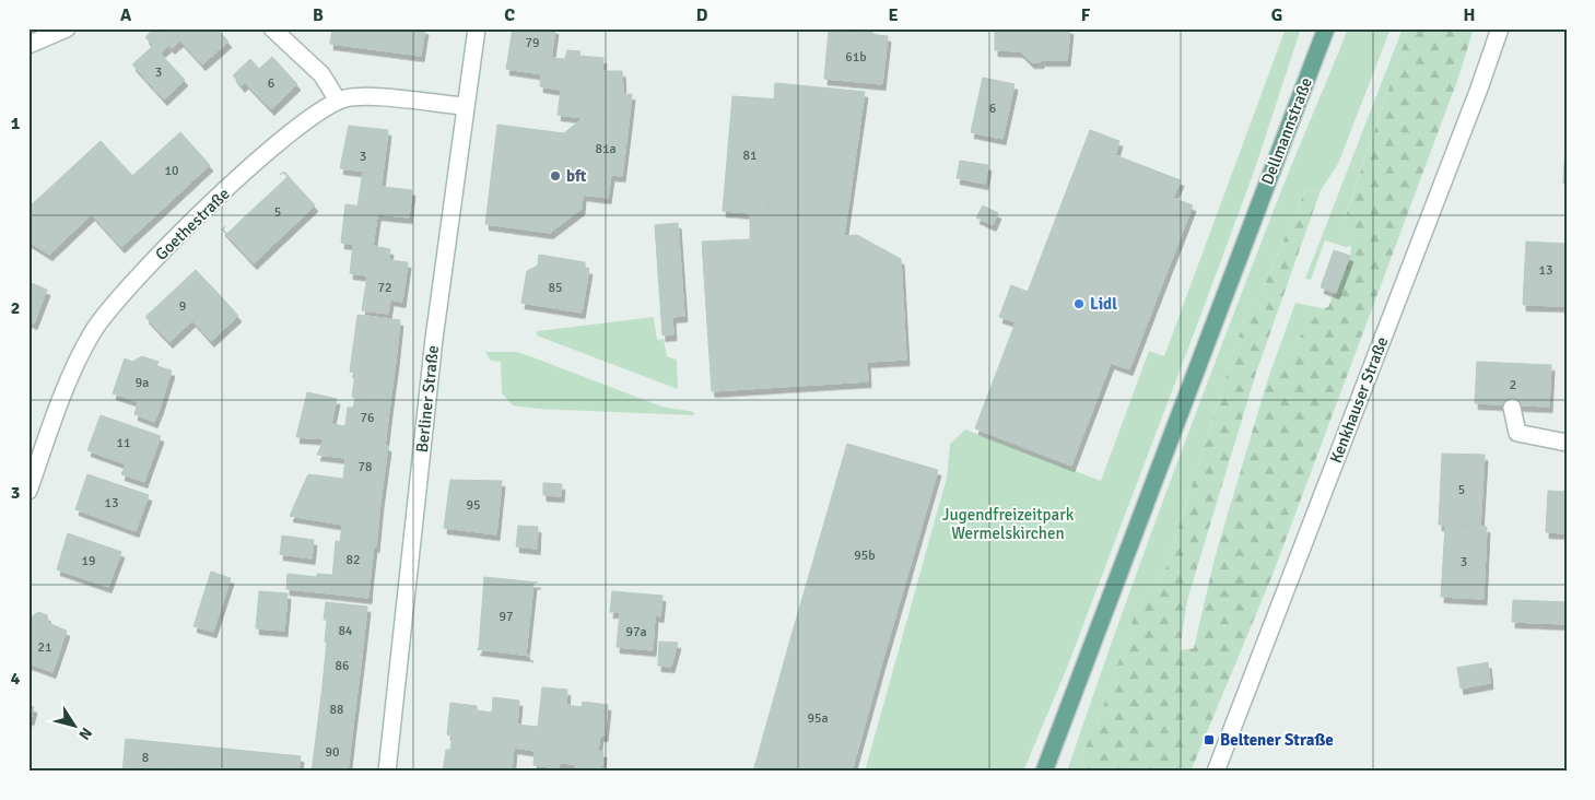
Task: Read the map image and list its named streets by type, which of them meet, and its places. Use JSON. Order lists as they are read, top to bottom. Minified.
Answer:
{"streets":{"main road":["Dellmannstraße"],"street":["Goethestraße","Berliner Straße","Kenkhauser Straße"]},"crossings":[["Goethestraße","Berliner Straße"]],"parks":["Jugendfreizeitpark Wermelskirchen"],"places":{"other":["bft","Lidl"],"transit":["Beltener Straße"]},"house_numbers":["79","61b","3","6","6","81a","81","3","10","5","13","72","85","9","9a","2","76","11","78","5","13","95","95b","82","19","3","97","84","97a","21","86","88","95a","90","8"],"north":"bottom right","grid":{"columns":["A","B","C","D","E","F","G","H"],"rows":["1","2","3","4"]}}
